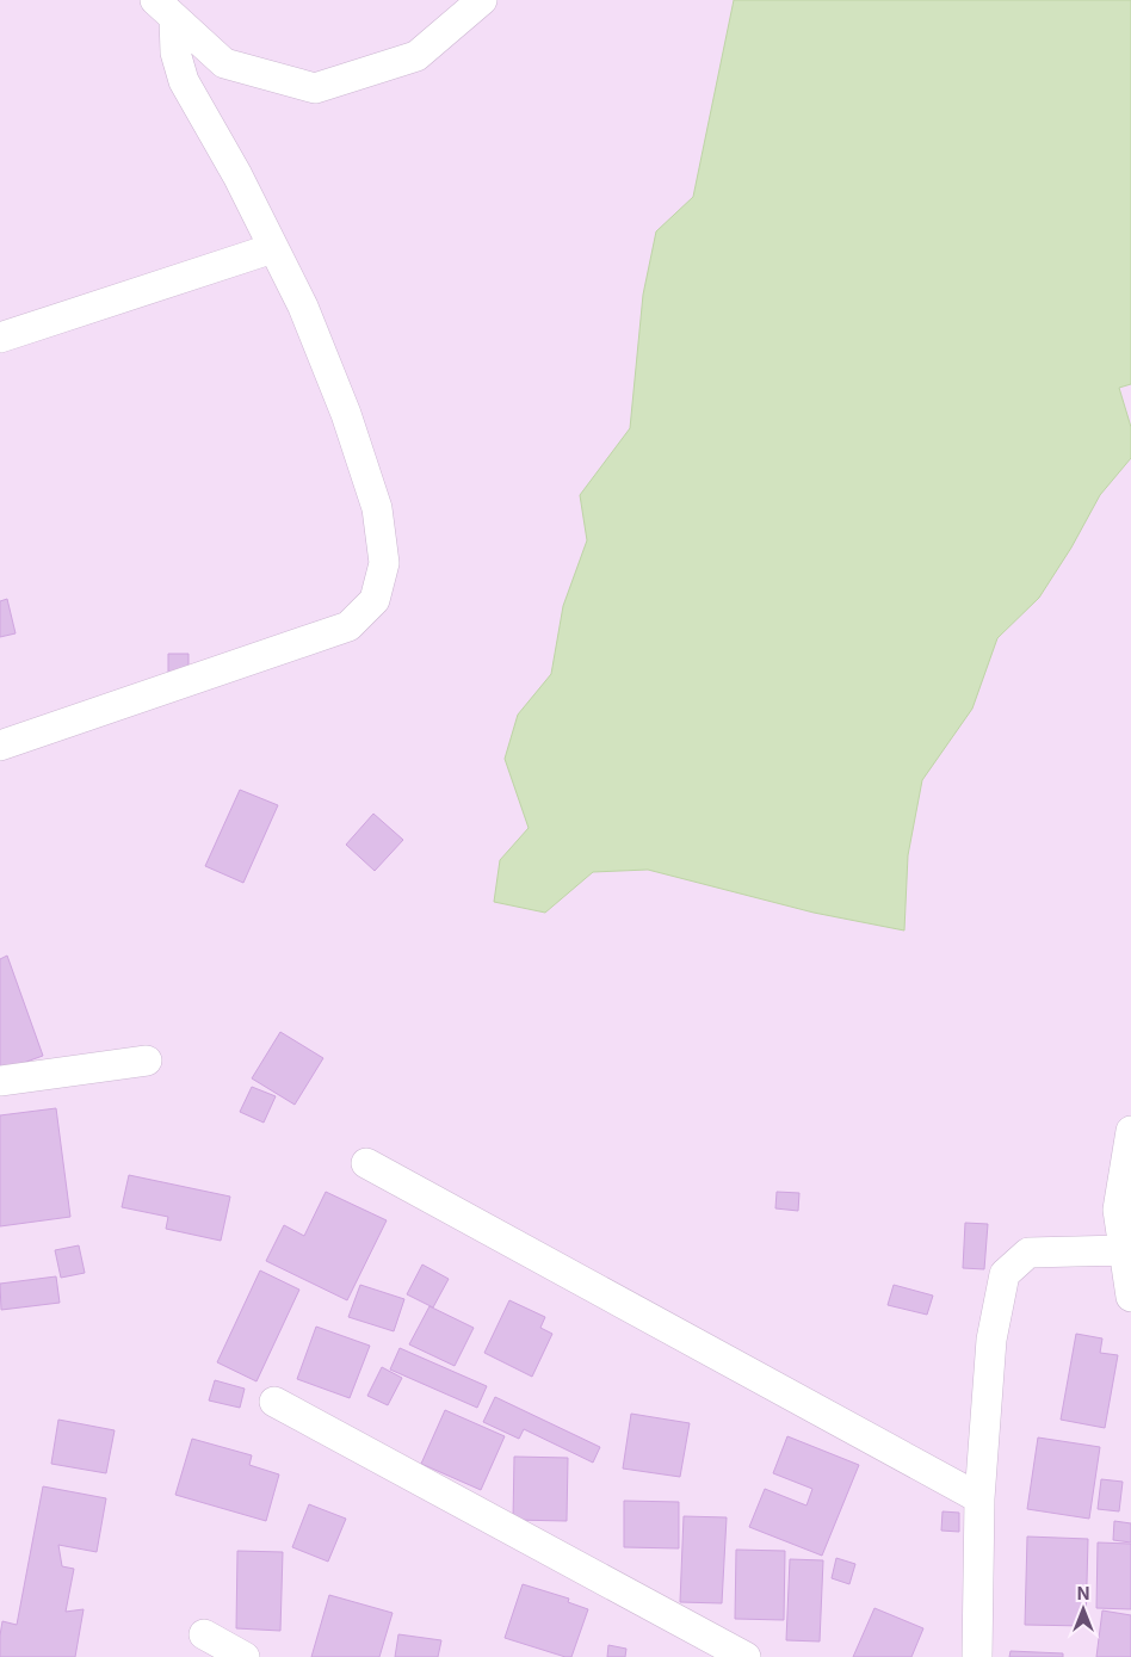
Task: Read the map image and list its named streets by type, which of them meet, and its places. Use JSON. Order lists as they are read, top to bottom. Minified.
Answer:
{"north":"top"}
